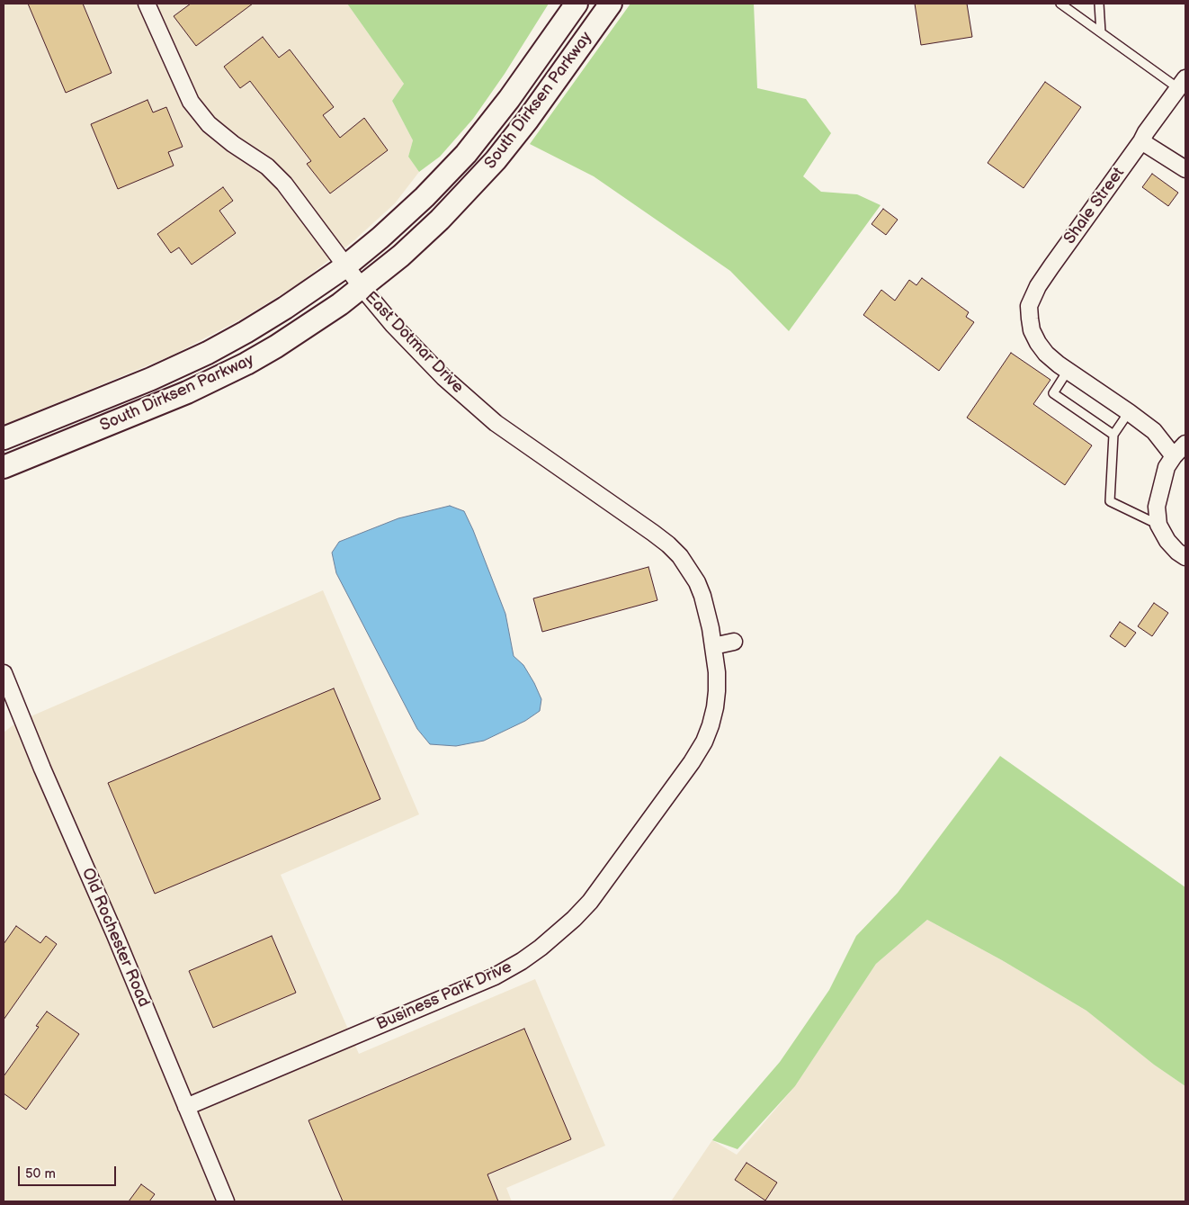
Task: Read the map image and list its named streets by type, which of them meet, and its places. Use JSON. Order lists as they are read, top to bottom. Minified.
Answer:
{"streets":{"main road":["South Dirksen Parkway"],"street":["Shale Street","East Dotmar Drive","Old Rochester Road","Business Park Drive"]},"crossings":[["South Dirksen Parkway","East Dotmar Drive"],["East Dotmar Drive","Business Park Drive"],["Old Rochester Road","Business Park Drive"]],"scale_bar":"50 m"}
